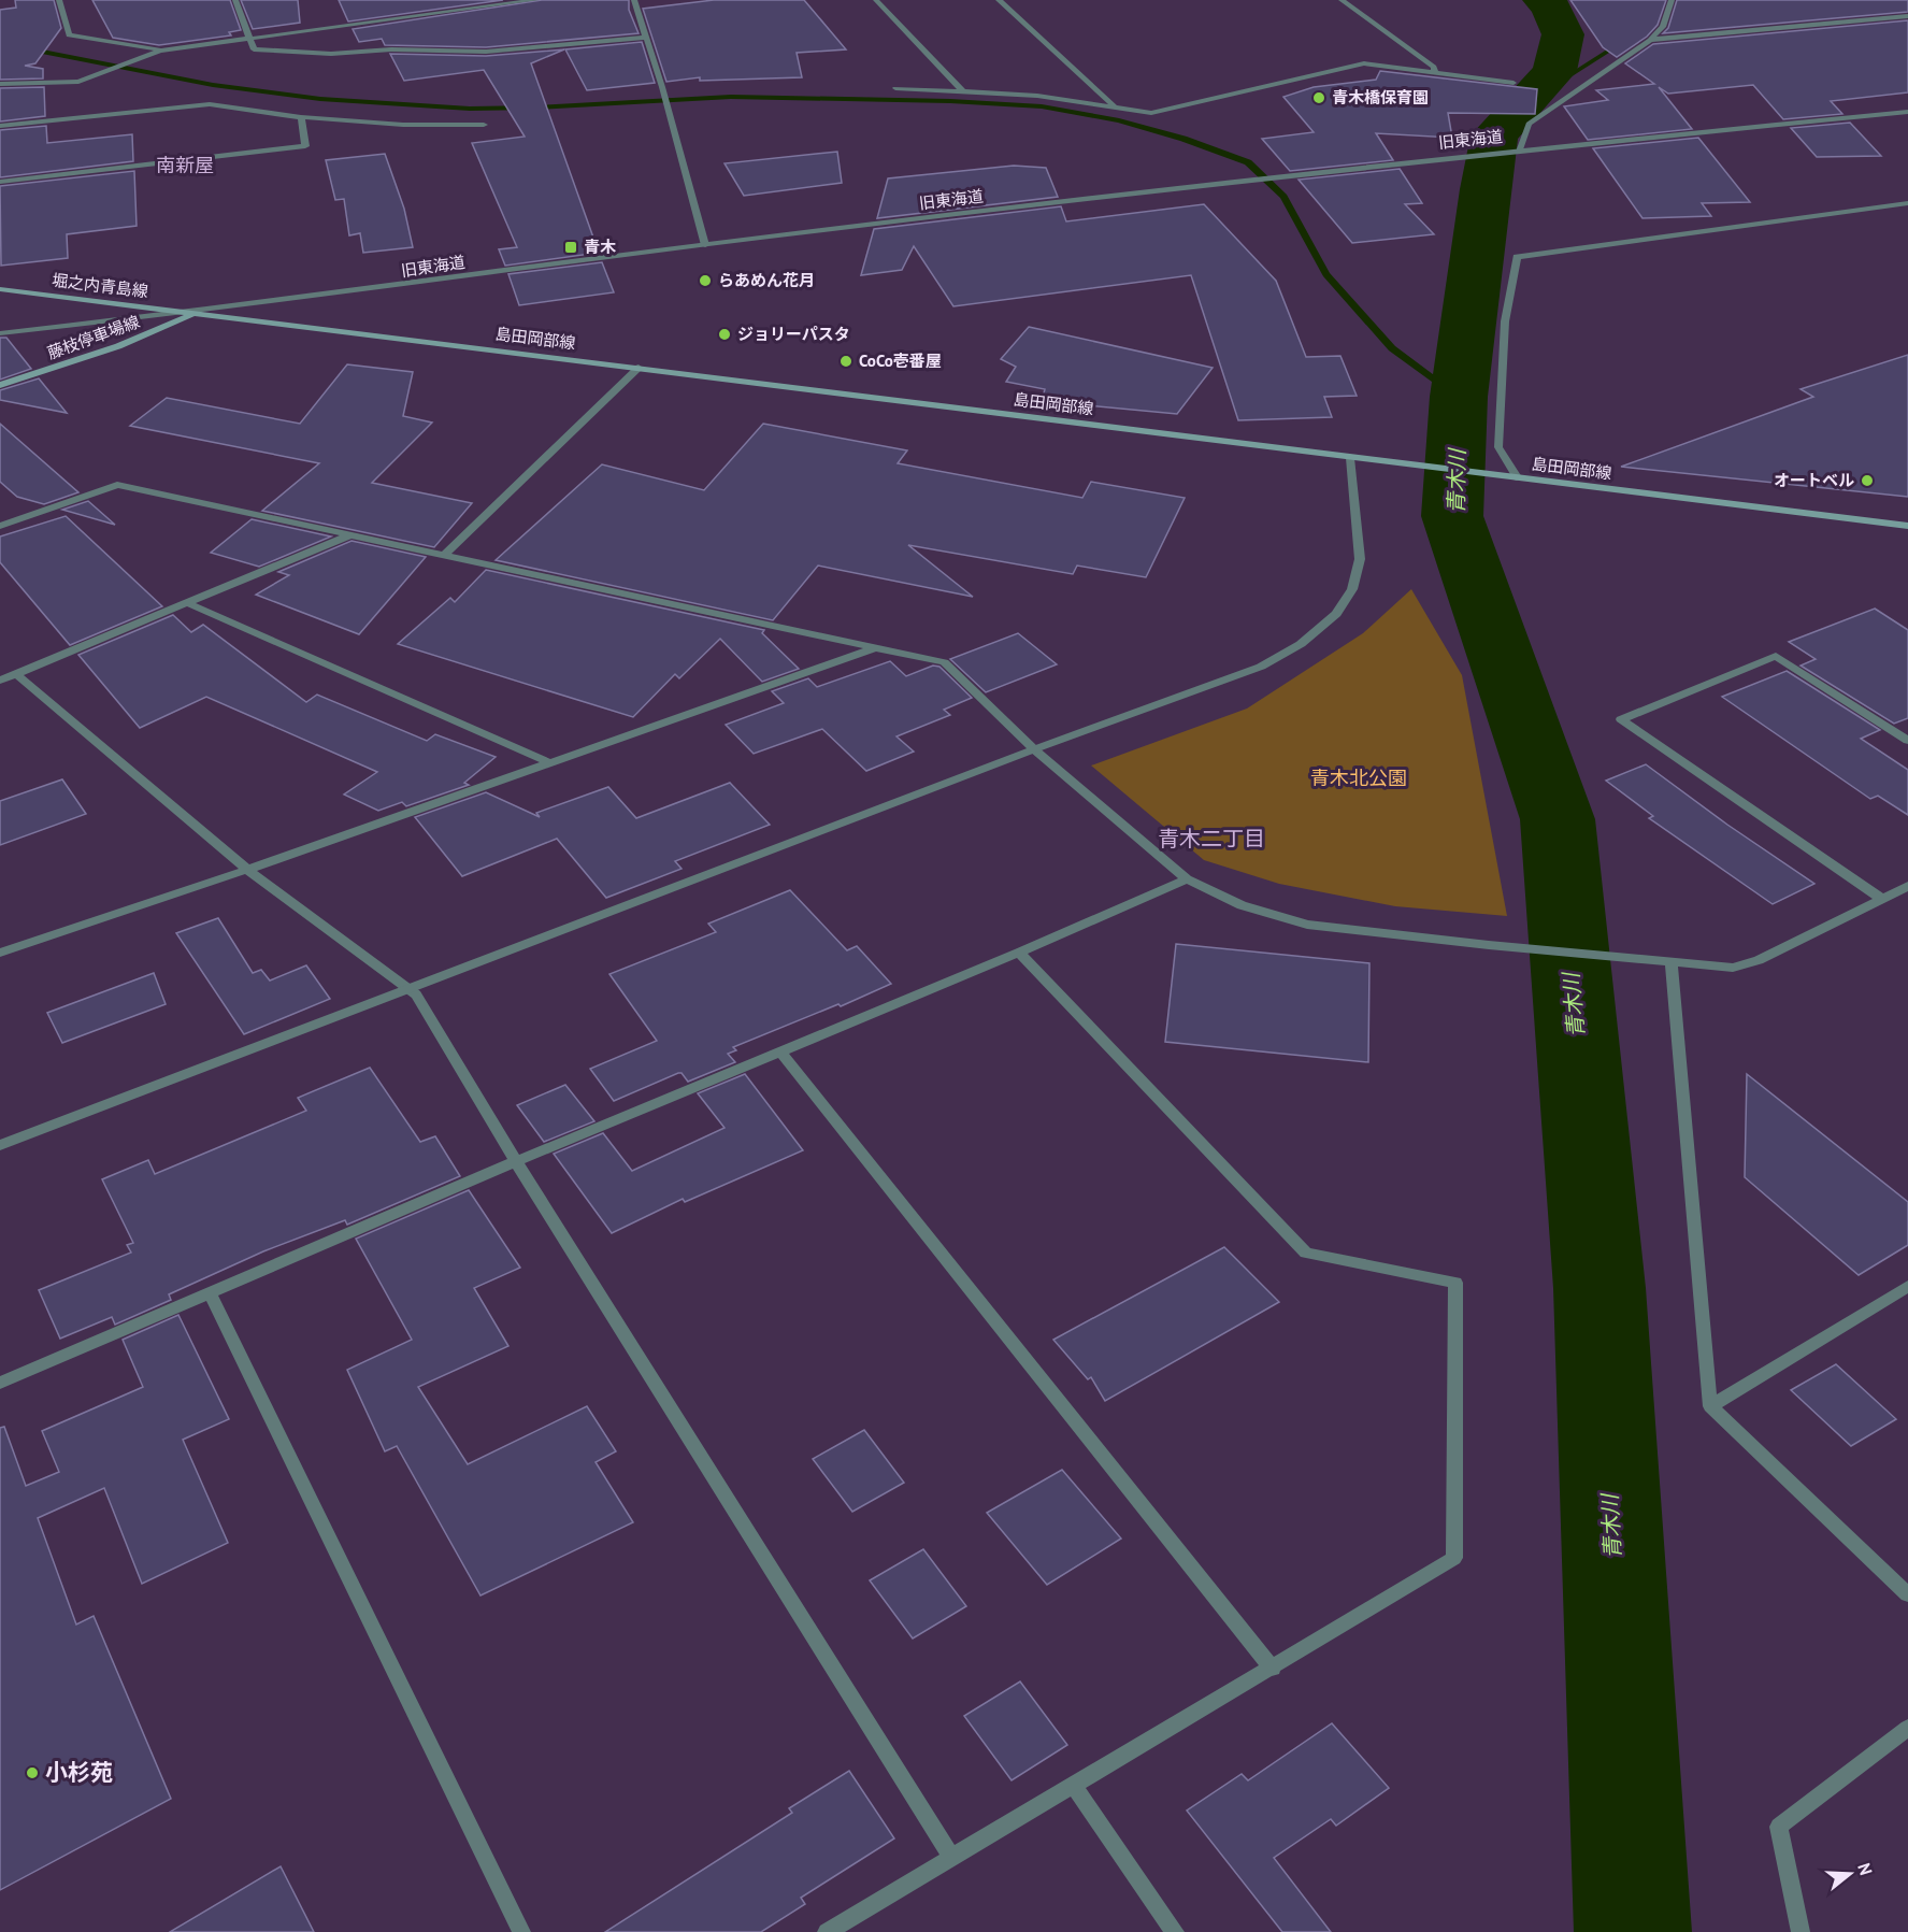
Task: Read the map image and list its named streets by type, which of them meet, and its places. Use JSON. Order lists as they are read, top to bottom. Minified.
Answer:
{"streets":{"main road":["堀之内青島線","藤枝停車場線","島田岡部線"],"street":["旧東海道"]},"crossings":[["旧東海道","堀之内青島線"],["旧東海道","藤枝停車場線"],["旧東海道","島田岡部線"],["堀之内青島線","藤枝停車場線"],["堀之内青島線","島田岡部線"],["藤枝停車場線","島田岡部線"]],"districts":["南新屋","青木二丁目"],"water":["青木川"],"parks":["青木北公園"],"places":{"other":["青木橋保育園","らあめん花月","ジョリーパスタ","CoCo壱番屋","オートベル","小杉苑"],"transit":["青木"]},"north":"right"}
